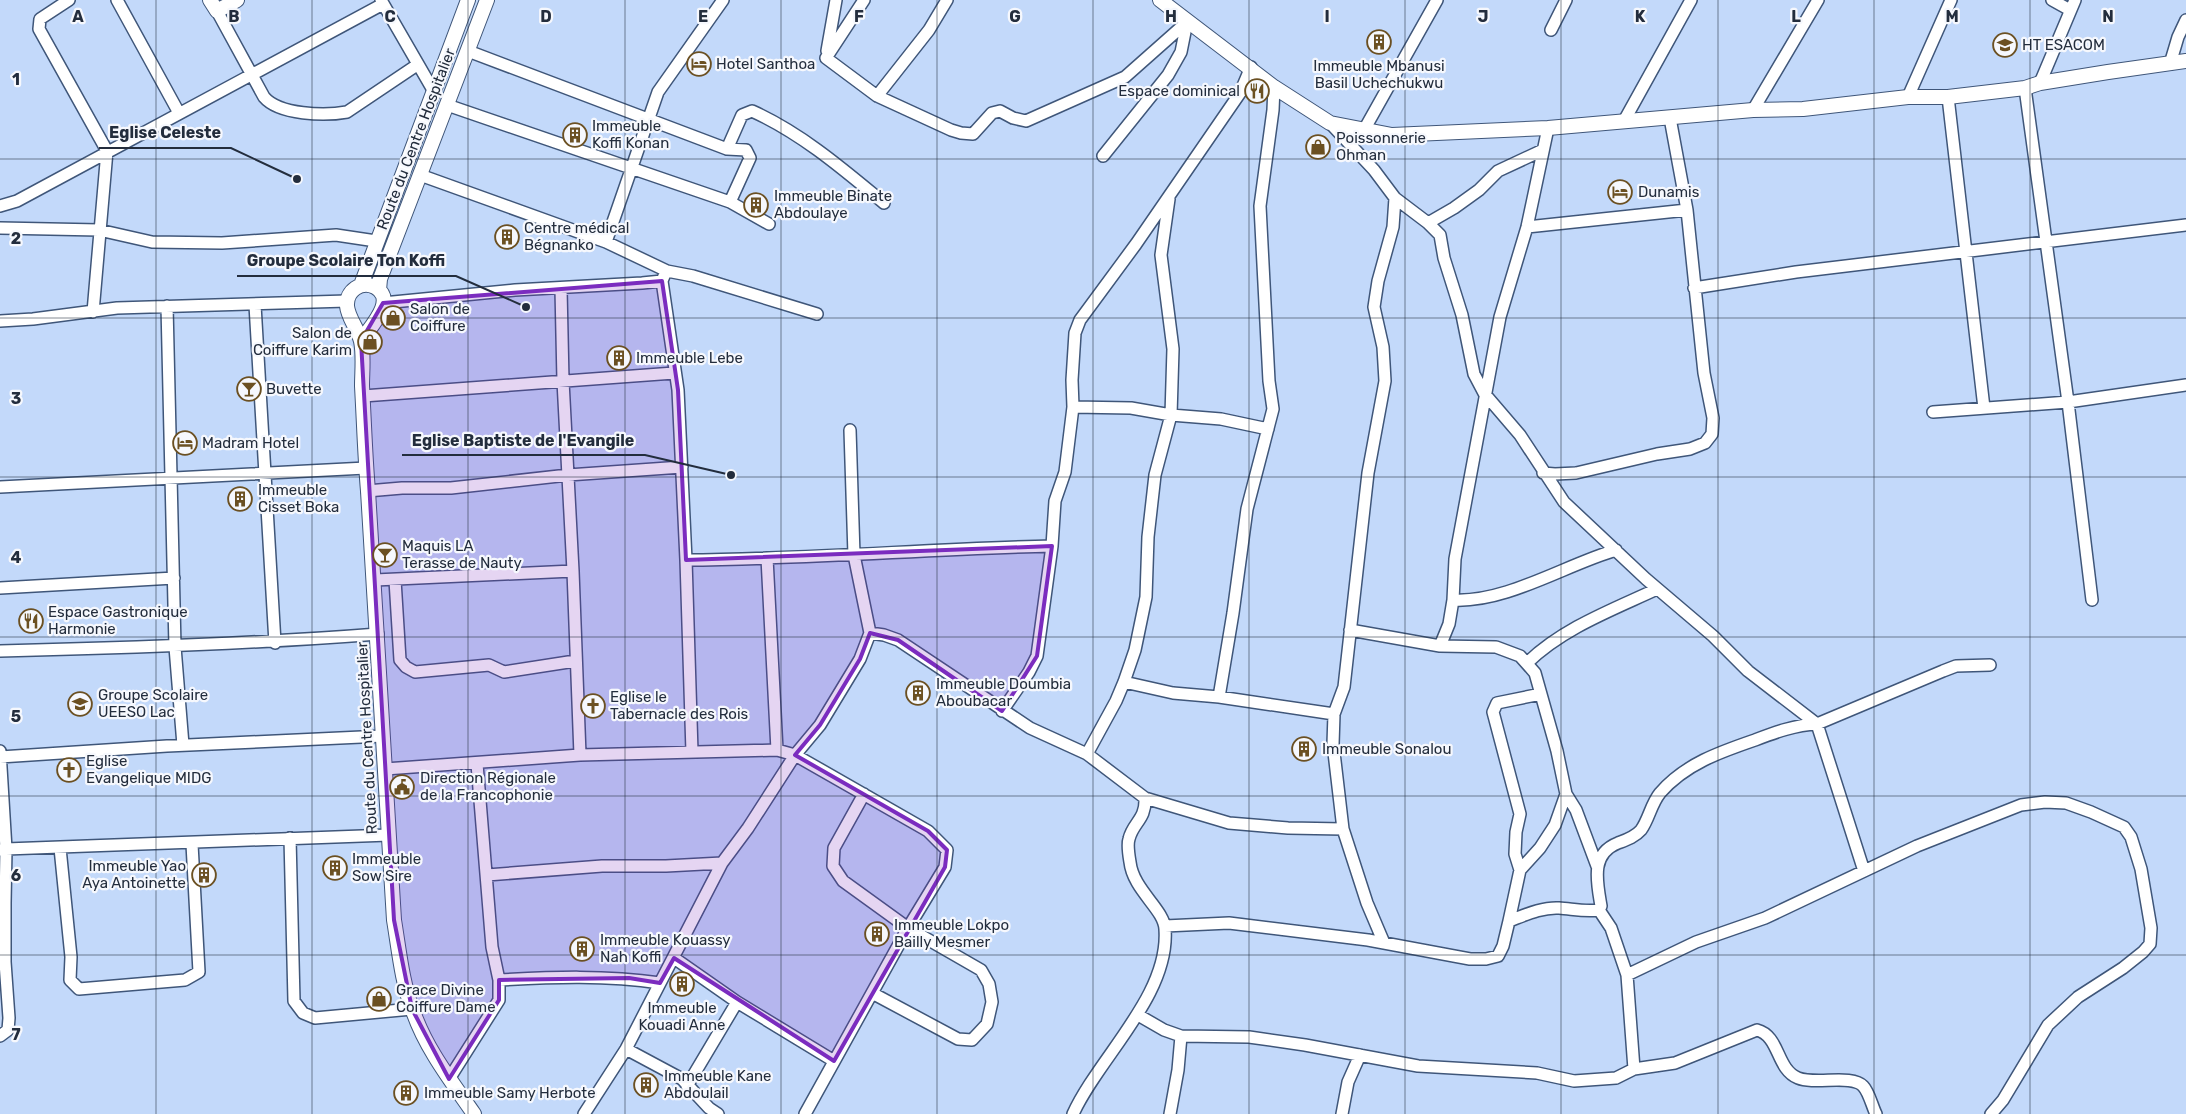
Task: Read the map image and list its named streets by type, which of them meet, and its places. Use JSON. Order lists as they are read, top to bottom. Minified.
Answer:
{"streets":{"street":["Route du Centre Hospitalier"]},"places":{"building":["Immeuble Mbanusi Basil Uchechukwu","Immeuble Koffi Konan","Immeuble Binate Abdoulaye","Centre médical Bégnanko","Immeuble Lebe","Immeuble Cisset Boka","Immeuble Doumbia Aboubacar","Immeuble Sonalou","Immeuble Sow Sire","Immeuble Yao Aya Antoinette","Immeuble Lokpo Bailly Mesmer","Immeuble Kouassy Nah Koffi","Immeuble Kouadi Anne","Immeuble Kane Abdoulail","Immeuble Samy Herbote"],"school or university":["HT ESACOM","Groupe Scolaire UEESO Lac"],"hotel":["Hotel Santhoa","Dunamis","Madram Hotel"],"restaurant":["Espace dominical","Espace Gastronique Harmonie"],"shop":["Poissonnerie Ohman","Salon de Coiffure","Salon de Coiffure Karim","Grace Divine Coiffure Dame"],"other":["Eglise Celeste","Groupe Scolaire Ton Koffi","Eglise Baptiste de l'Evangile"],"bar":["Buvette","Maquis LA Terasse de Nauty"],"church":["Eglise le Tabernacle des Rois","Eglise Evangelique MIDG"],"public building":["Direction Régionale de la Francophonie"]},"grid":{"columns":["A","B","C","D","E","F","G","H","I","J","K","L","M","N"],"rows":["1","2","3","4","5","6","7"]}}
